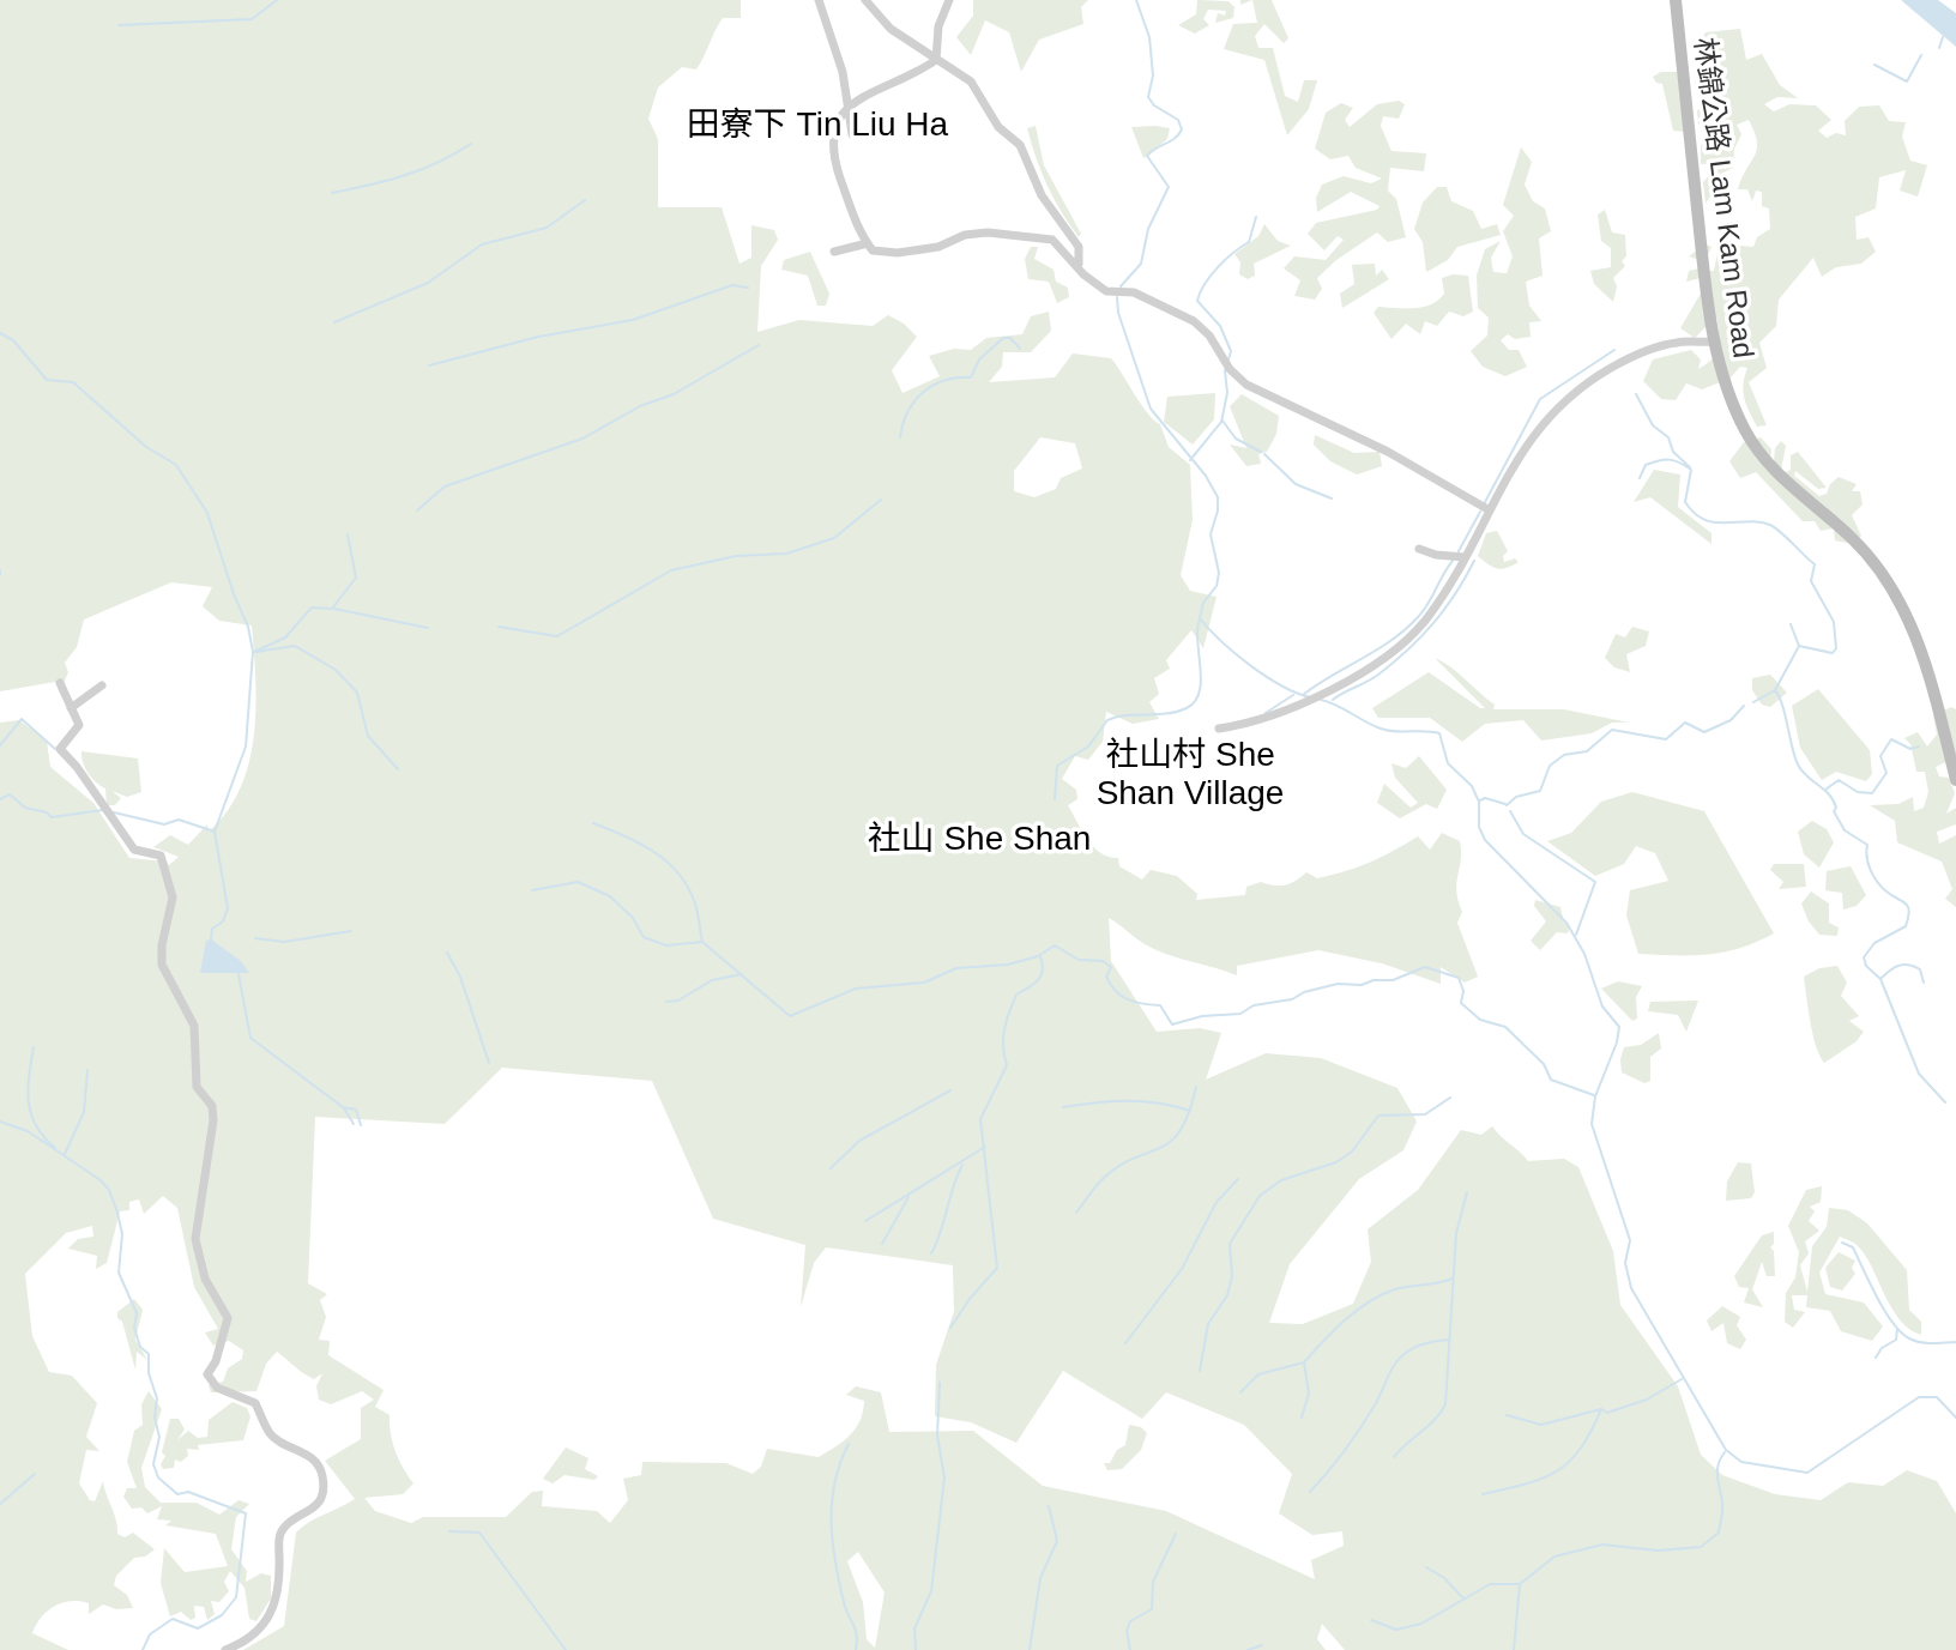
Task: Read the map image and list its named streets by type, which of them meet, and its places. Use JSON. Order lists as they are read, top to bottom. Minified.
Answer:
{"streets":{"main road":["林錦公路 Lam Kam Road"]},"districts":["田寮下 Tin Liu Ha","社山村 She Shan Village","社山 She Shan"]}
